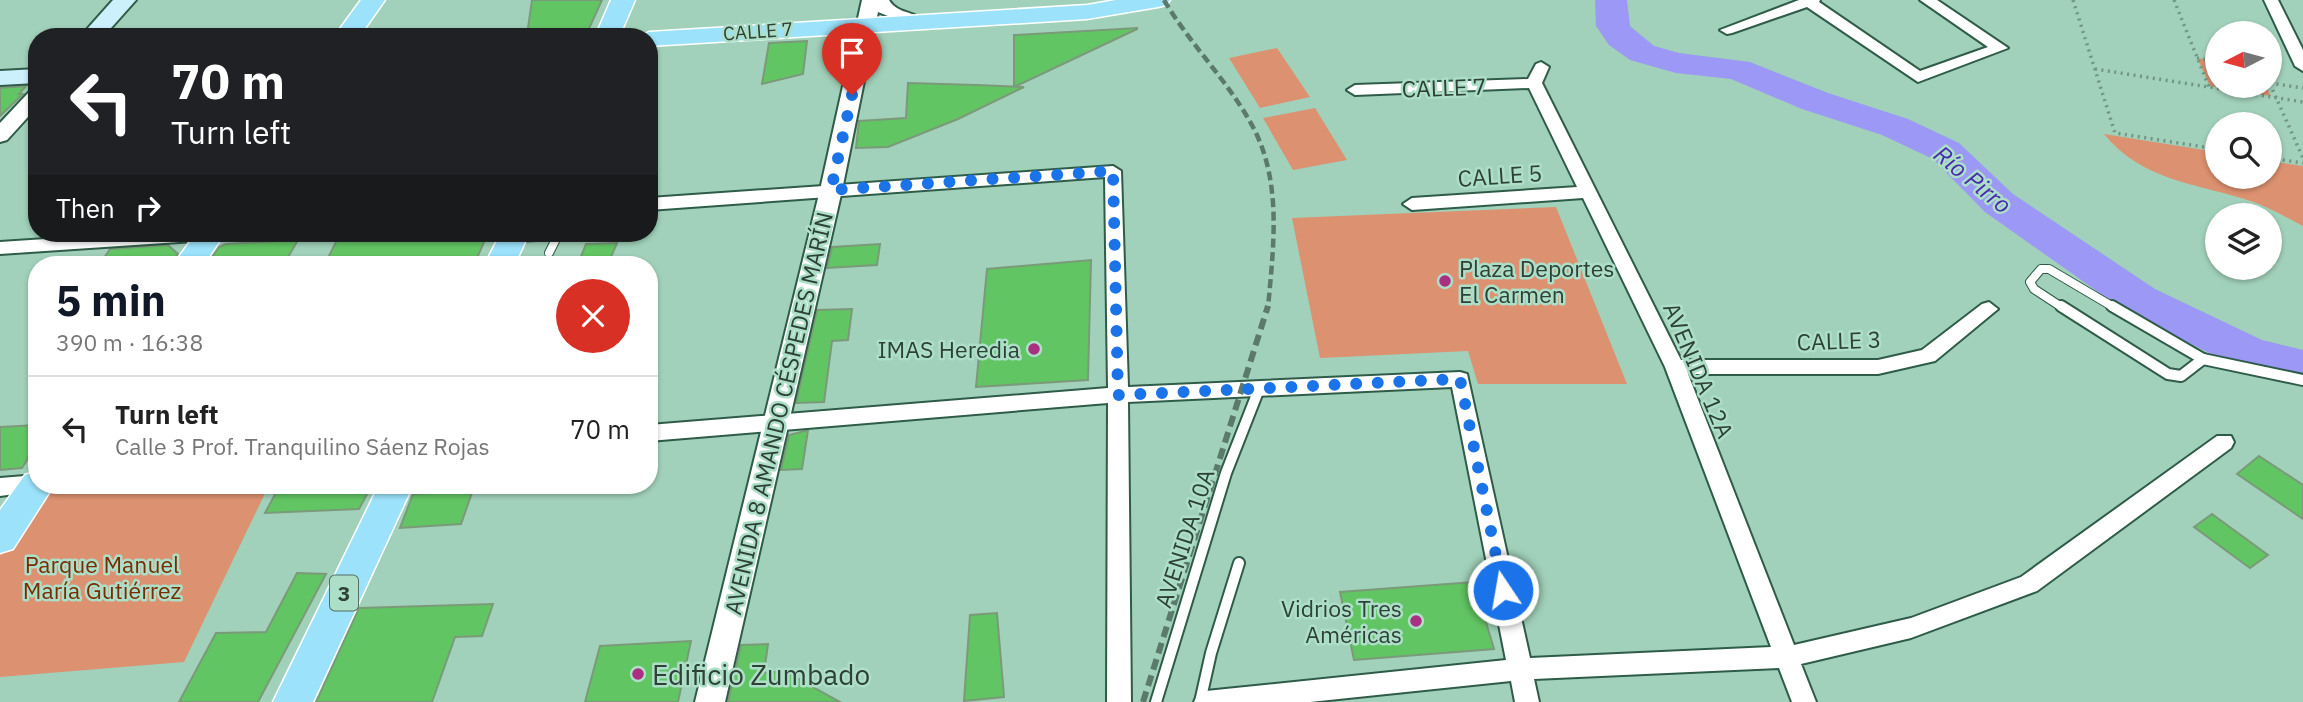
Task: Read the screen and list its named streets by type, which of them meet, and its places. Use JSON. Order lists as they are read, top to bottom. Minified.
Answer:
{"streets":{"main road":["CALLE 7","3"],"street":["CALLE 5","CALLE 3","AVENIDA 12A","AVENIDA 8 AMANDO CÉSPEDES MARÍN"],"lane":["AVENIDA 10A"]},"crossings":[["CALLE 7","AVENIDA 12A"],["CALLE 7","AVENIDA 8 AMANDO CÉSPEDES MARÍN"],["CALLE 5","AVENIDA 12A"],["CALLE 3","AVENIDA 12A"]],"water":["Río Pirro"],"parks":["Parque Manuel María Gutiérrez"],"places":["Plaza Deportes El Carmen","IMAS Heredia","Vidrios Tres Américas","Edificio Zumbado"],"north":"left","page":{"turn":["70 m","Turn left"],"then":"Then","heading":["5 min","390 m · 16:38"],"list":[{"name":"Turn left","note":"Calle 3 Prof. Tranquilino Sáenz Rojas","value":"70 m"}]}}
